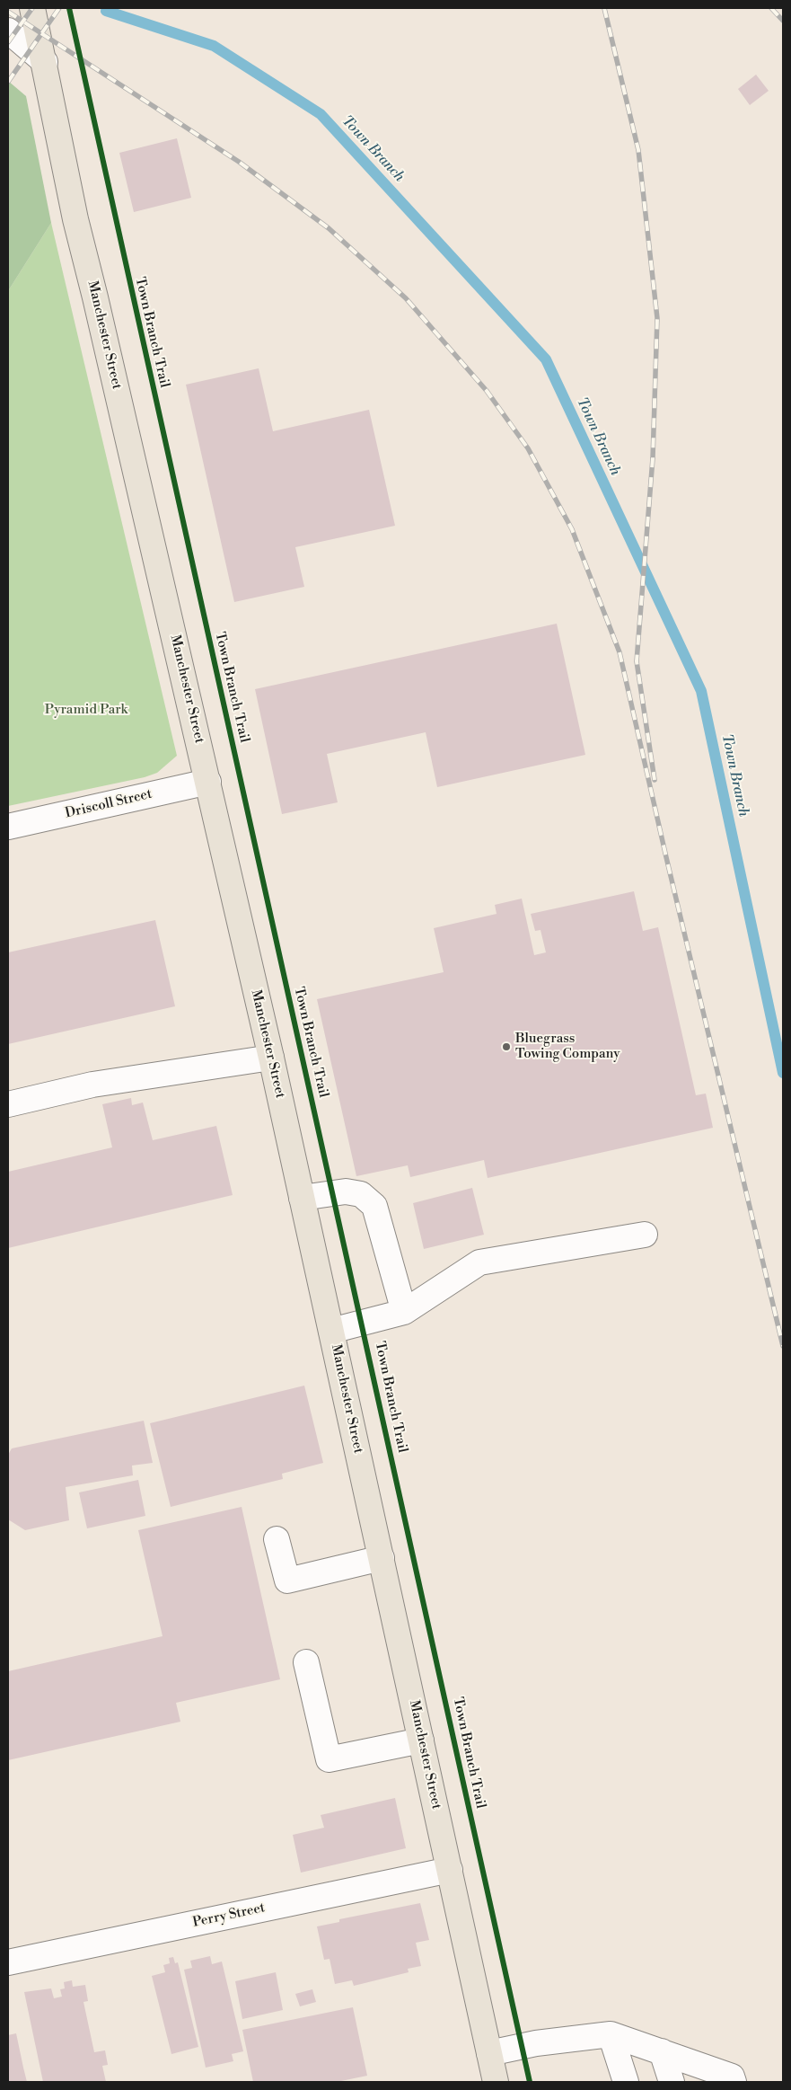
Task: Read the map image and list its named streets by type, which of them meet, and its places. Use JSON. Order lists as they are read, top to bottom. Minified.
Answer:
{"streets":{"main road":["Manchester Street"],"street":["Driscoll Street","Perry Street"],"cycle path":["Town Branch Trail"]},"crossings":[["Manchester Street","Driscoll Street"],["Manchester Street","Perry Street"]],"water":["Town Branch"],"parks":["Pyramid Park"],"places":["Bluegrass Towing Company"]}
